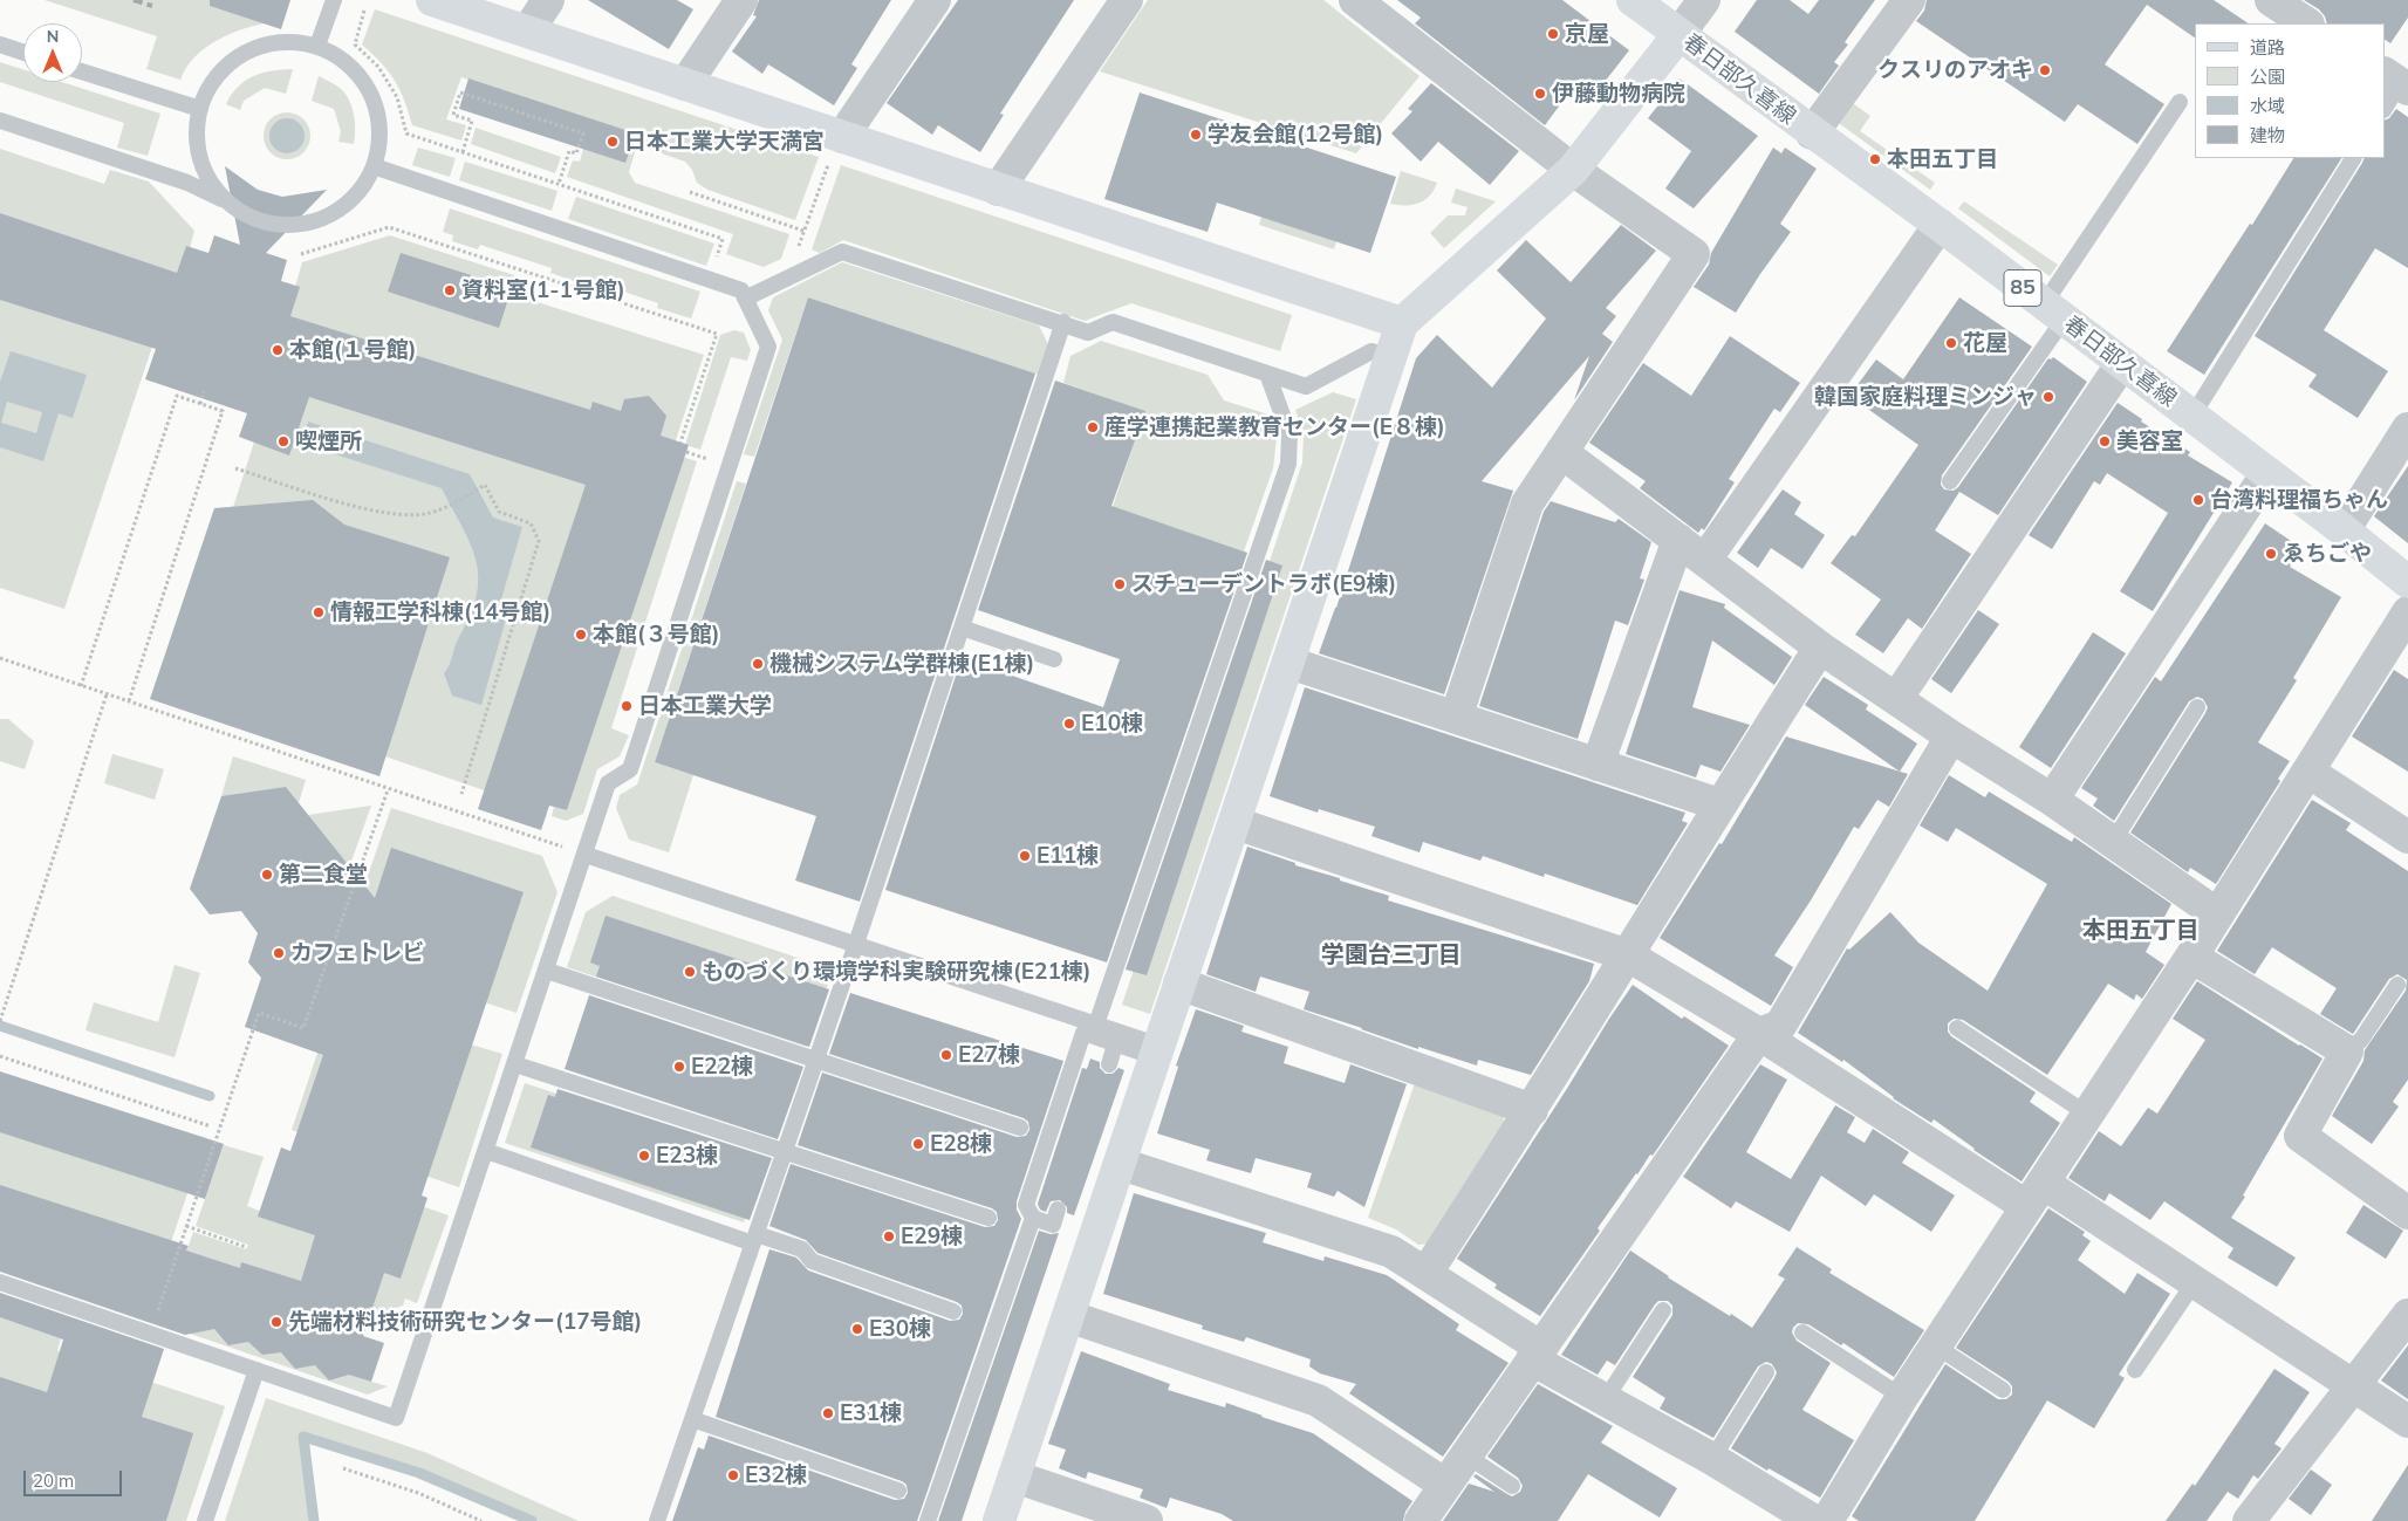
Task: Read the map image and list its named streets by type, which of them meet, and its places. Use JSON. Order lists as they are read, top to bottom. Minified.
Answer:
{"streets":{"street":["春日部久喜線","85"]},"districts":["本田五丁目","学園台三丁目"],"places":["京屋","クスリのアオキ","伊藤動物病院","学友会館(12号館)","日本工業大学天満宮","本田五丁目","資料室(1-1号館)","花屋","本館(１号館)","韓国家庭料理ミンジャ","産学連携起業教育センター(E８棟)","喫煙所","美容室","台湾料理福ちゃん","ゑちごや","スチューデントラボ(E9棟)","情報工学科棟(14号館)","本館(３号館)","機械システム学群棟(E1棟)","日本工業大学","E10棟","E11棟","第二食堂","カフェトレビ","ものづくり環境学科実験研究棟(E21棟)","E27棟","E22棟","E28棟","E23棟","E29棟","先端材料技術研究センター(17号館)","E30棟","E31棟","E32棟"],"legend":["道路","公園","水域","建物"],"scale_bar":"20 m","north":"top"}
